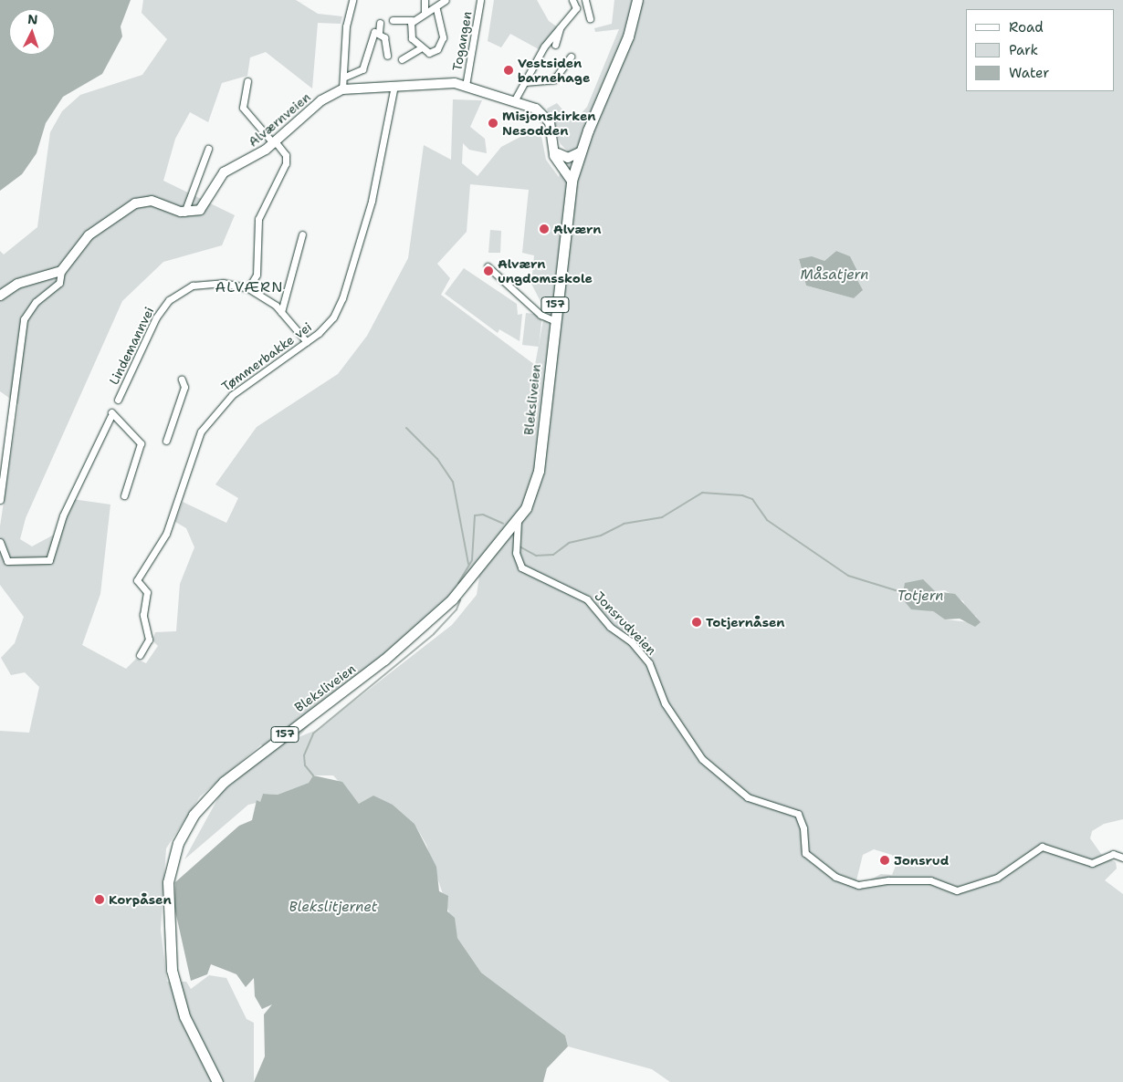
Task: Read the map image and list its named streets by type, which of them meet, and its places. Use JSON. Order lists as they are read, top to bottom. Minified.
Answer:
{"streets":{"main road":["Alværnveien","157","Bleksliveien"],"street":["Togangen","Lindemannvei","Tømmerbakke vei","Jonsrudveien"]},"crossings":[["Togangen","Alværnveien"],["Alværnveien","157"],["Alværnveien","Tømmerbakke vei"],["Alværnveien","Bleksliveien"],["157","Bleksliveien"],["Bleksliveien","Jonsrudveien"]],"districts":["ALVÆRN"],"water":["Måsatjern","Totjern","Blekslitjernet"],"places":["Vestsiden barnehage","Misjonskirken Nesodden","Alværn","Alværn ungdomsskole","Totjernåsen","Jonsrud","Korpåsen"],"legend":["Road","Park","Water"],"north":"top"}
